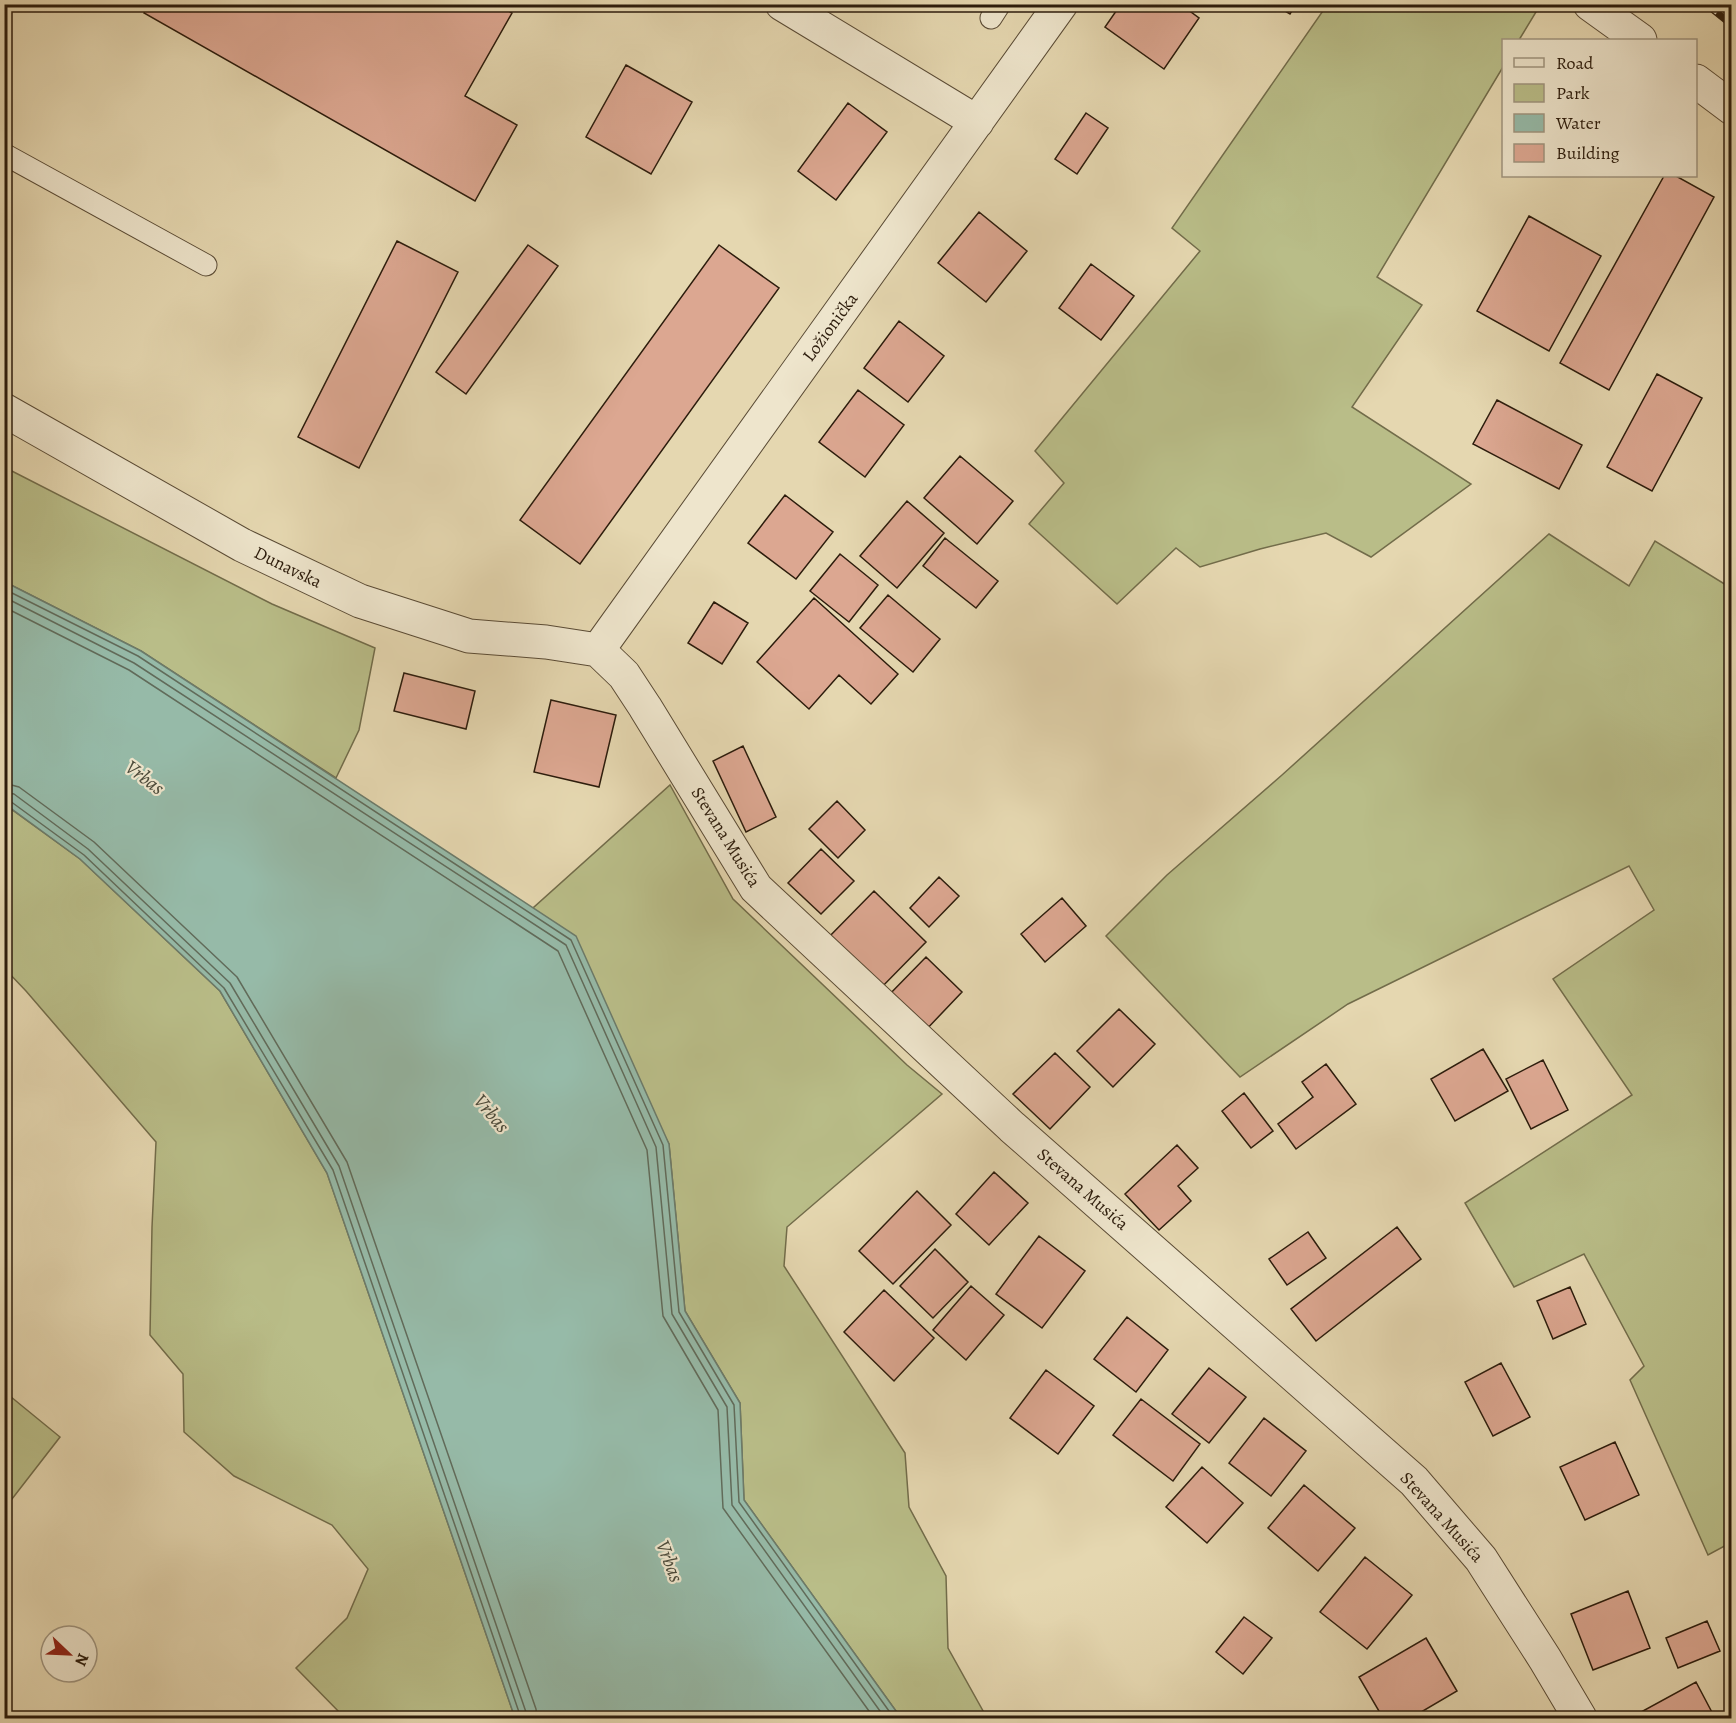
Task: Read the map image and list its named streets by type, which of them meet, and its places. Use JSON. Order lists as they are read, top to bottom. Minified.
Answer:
{"streets":{"street":["Ložionička","Dunavska","Stevana Musića"]},"crossings":[["Ložionička","Dunavska"],["Ložionička","Stevana Musića"],["Dunavska","Stevana Musića"]],"water":["Vrbas"],"legend":["Road","Park","Water","Building"],"north":"bottom right"}
